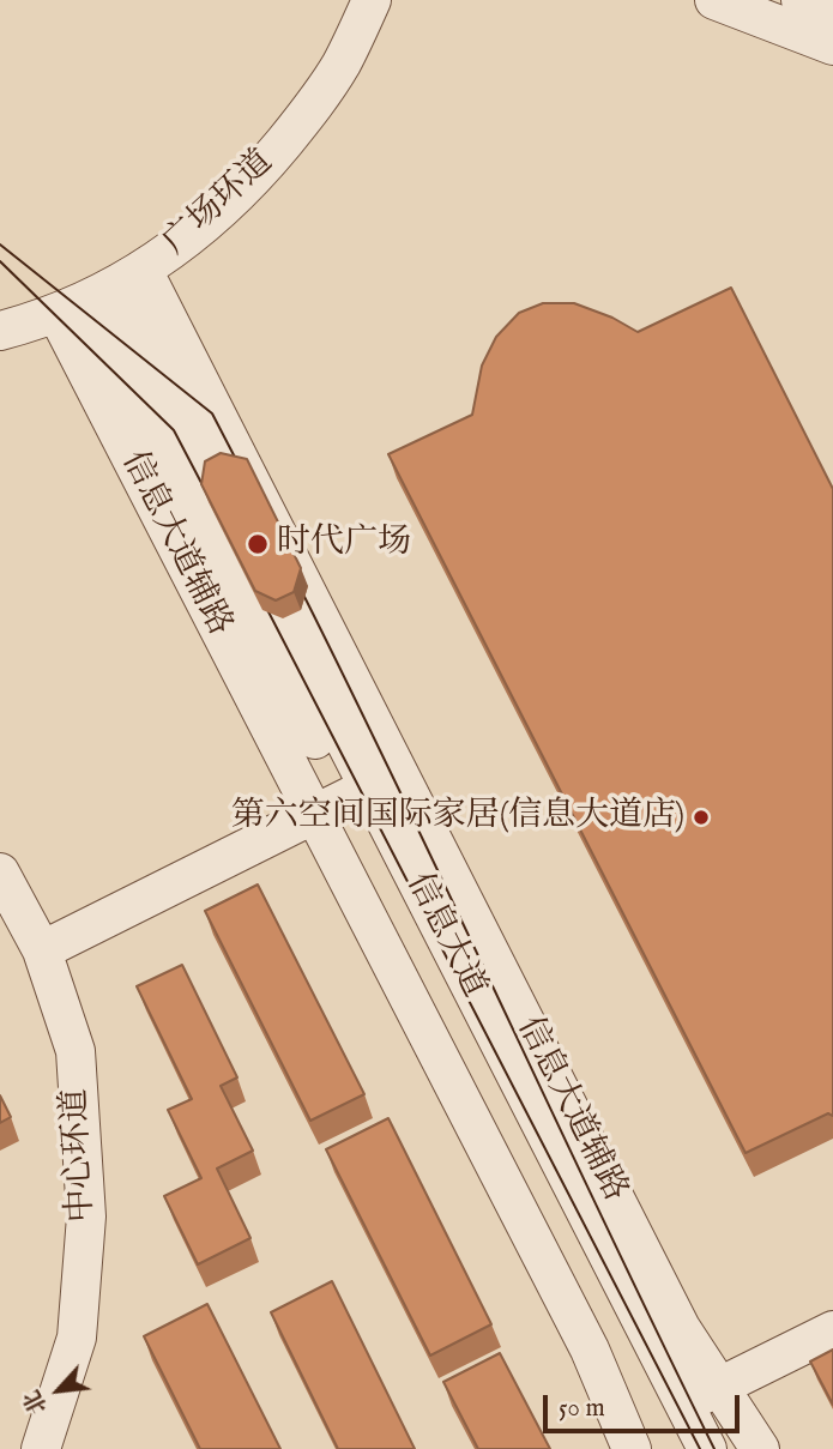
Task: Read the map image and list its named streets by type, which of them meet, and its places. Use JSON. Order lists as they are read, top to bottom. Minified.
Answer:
{"streets":{"street":["广场环道","信息大道辅路","信息大道","中心环道"]},"crossings":[["广场环道","信息大道辅路"],["广场环道","信息大道"],["信息大道辅路","信息大道"]],"places":["时代广场","第六空间国际家居(信息大道店)"],"scale_bar":"50 m","north":"bottom left"}
